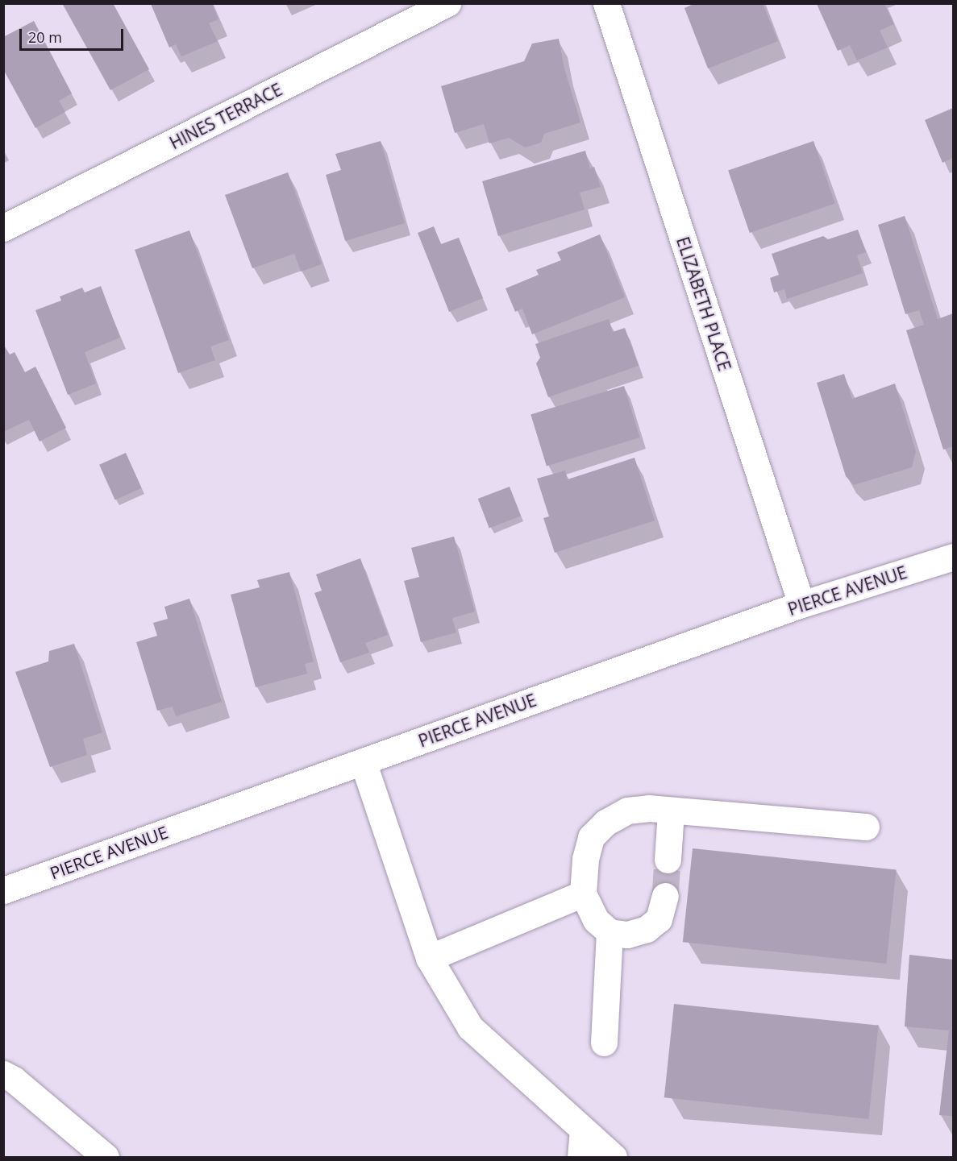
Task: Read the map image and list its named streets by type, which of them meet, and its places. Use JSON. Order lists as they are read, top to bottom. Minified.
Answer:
{"streets":{"street":["HINES TERRACE","ELIZABETH PLACE","PIERCE AVENUE"]},"crossings":[["ELIZABETH PLACE","PIERCE AVENUE"]],"scale_bar":"20 m"}
